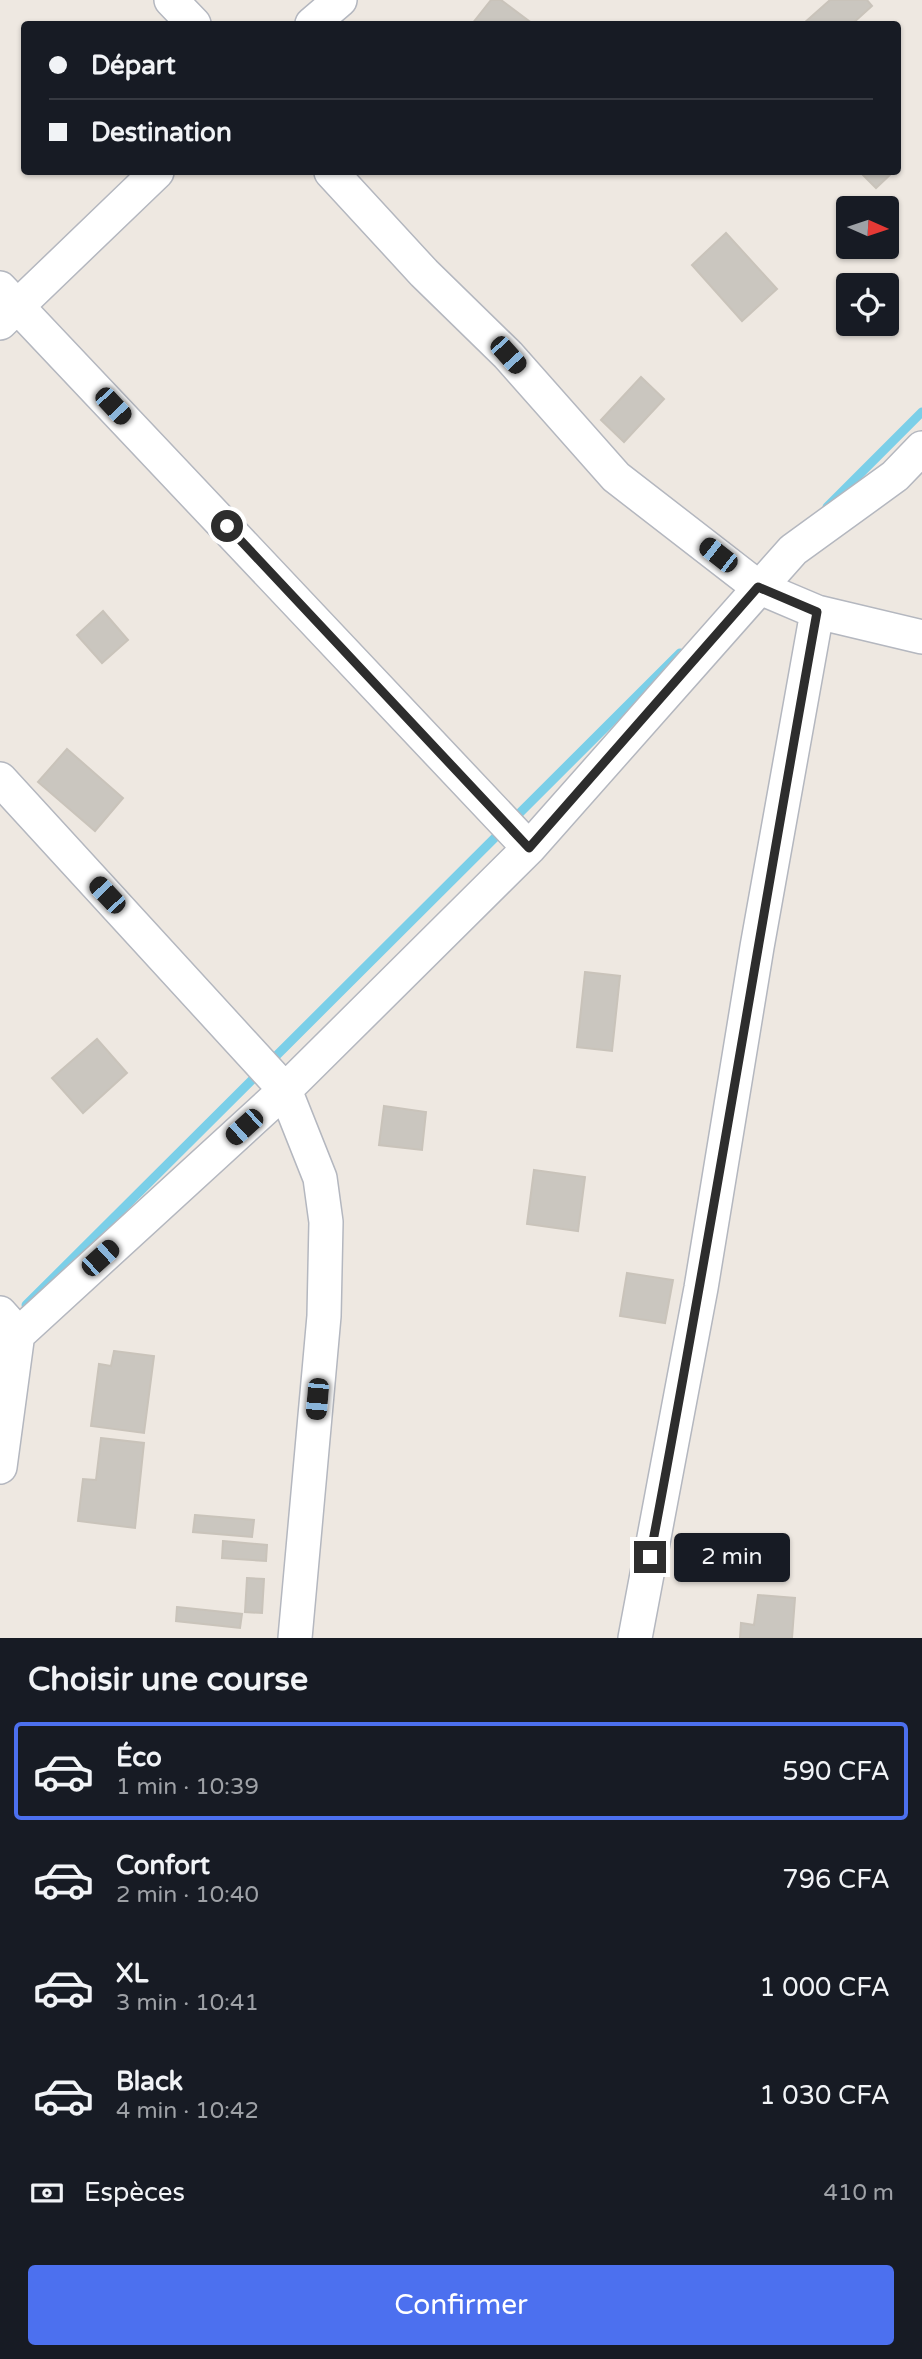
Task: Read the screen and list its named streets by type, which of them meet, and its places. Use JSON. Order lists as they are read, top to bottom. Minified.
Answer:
{"north":"right","page":{"banner":["Départ","Destination"],"bubble":"2 min","heading":"Choisir une course","list":[{"name":"Éco","note":"1 min · 10:39","value":"590 CFA"},{"name":"Confort","note":"2 min · 10:40","value":"796 CFA"},{"name":"XL","note":"3 min · 10:41","value":"1 000 CFA"},{"name":"Black","note":"4 min · 10:42","value":"1 030 CFA"}],"pay":["Espèces","410 m"],"buttons":"Confirmer"}}
